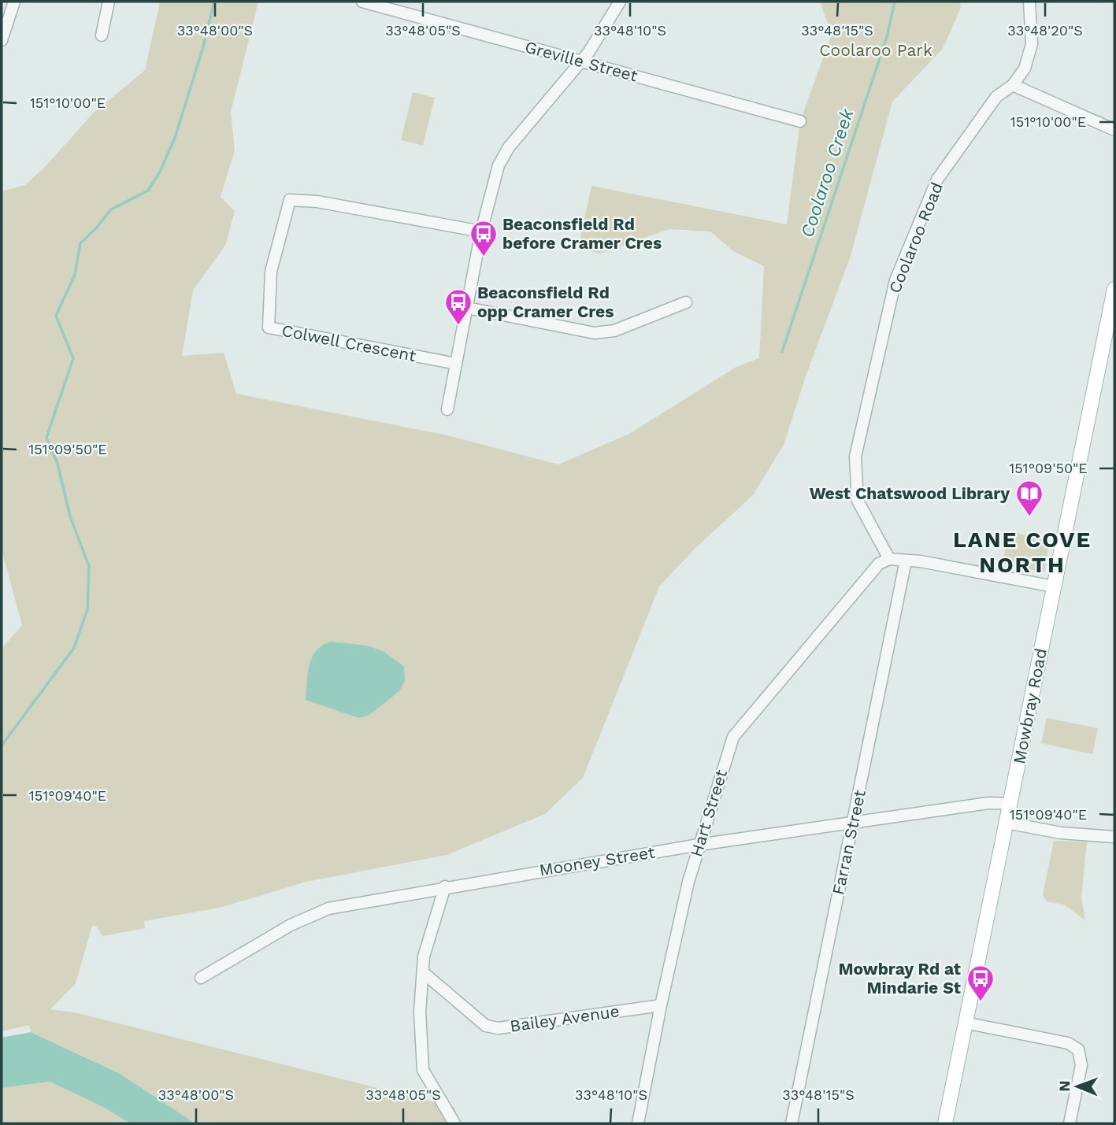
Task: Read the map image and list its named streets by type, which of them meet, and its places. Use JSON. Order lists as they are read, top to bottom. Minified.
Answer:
{"streets":{"main road":["Mowbray Road"],"street":["Greville Street","Coolaroo Road","Colwell Crescent","Hart Street","Farran Street","Mooney Street","Bailey Avenue"]},"crossings":[["Coolaroo Road","Hart Street"],["Mowbray Road","Mooney Street"],["Hart Street","Mooney Street"],["Hart Street","Bailey Avenue"],["Farran Street","Mooney Street"]],"districts":["LANE COVE NORTH"],"water":["Coolaroo Creek"],"parks":["Coolaroo Park"],"places":{"bus stop":["Beaconsfield Rd before Cramer Cres","Beaconsfield Rd opp Cramer Cres","Mowbray Rd at Mindarie St"],"library":["West Chatswood Library"]},"north":"left","coordinates":["33°48'00\"S","33°48'05\"S","33°48'10\"S","33°48'15\"S","33°48'20\"S","151°10'00\"E","151°09'50\"E","151°09'40\"E"]}
